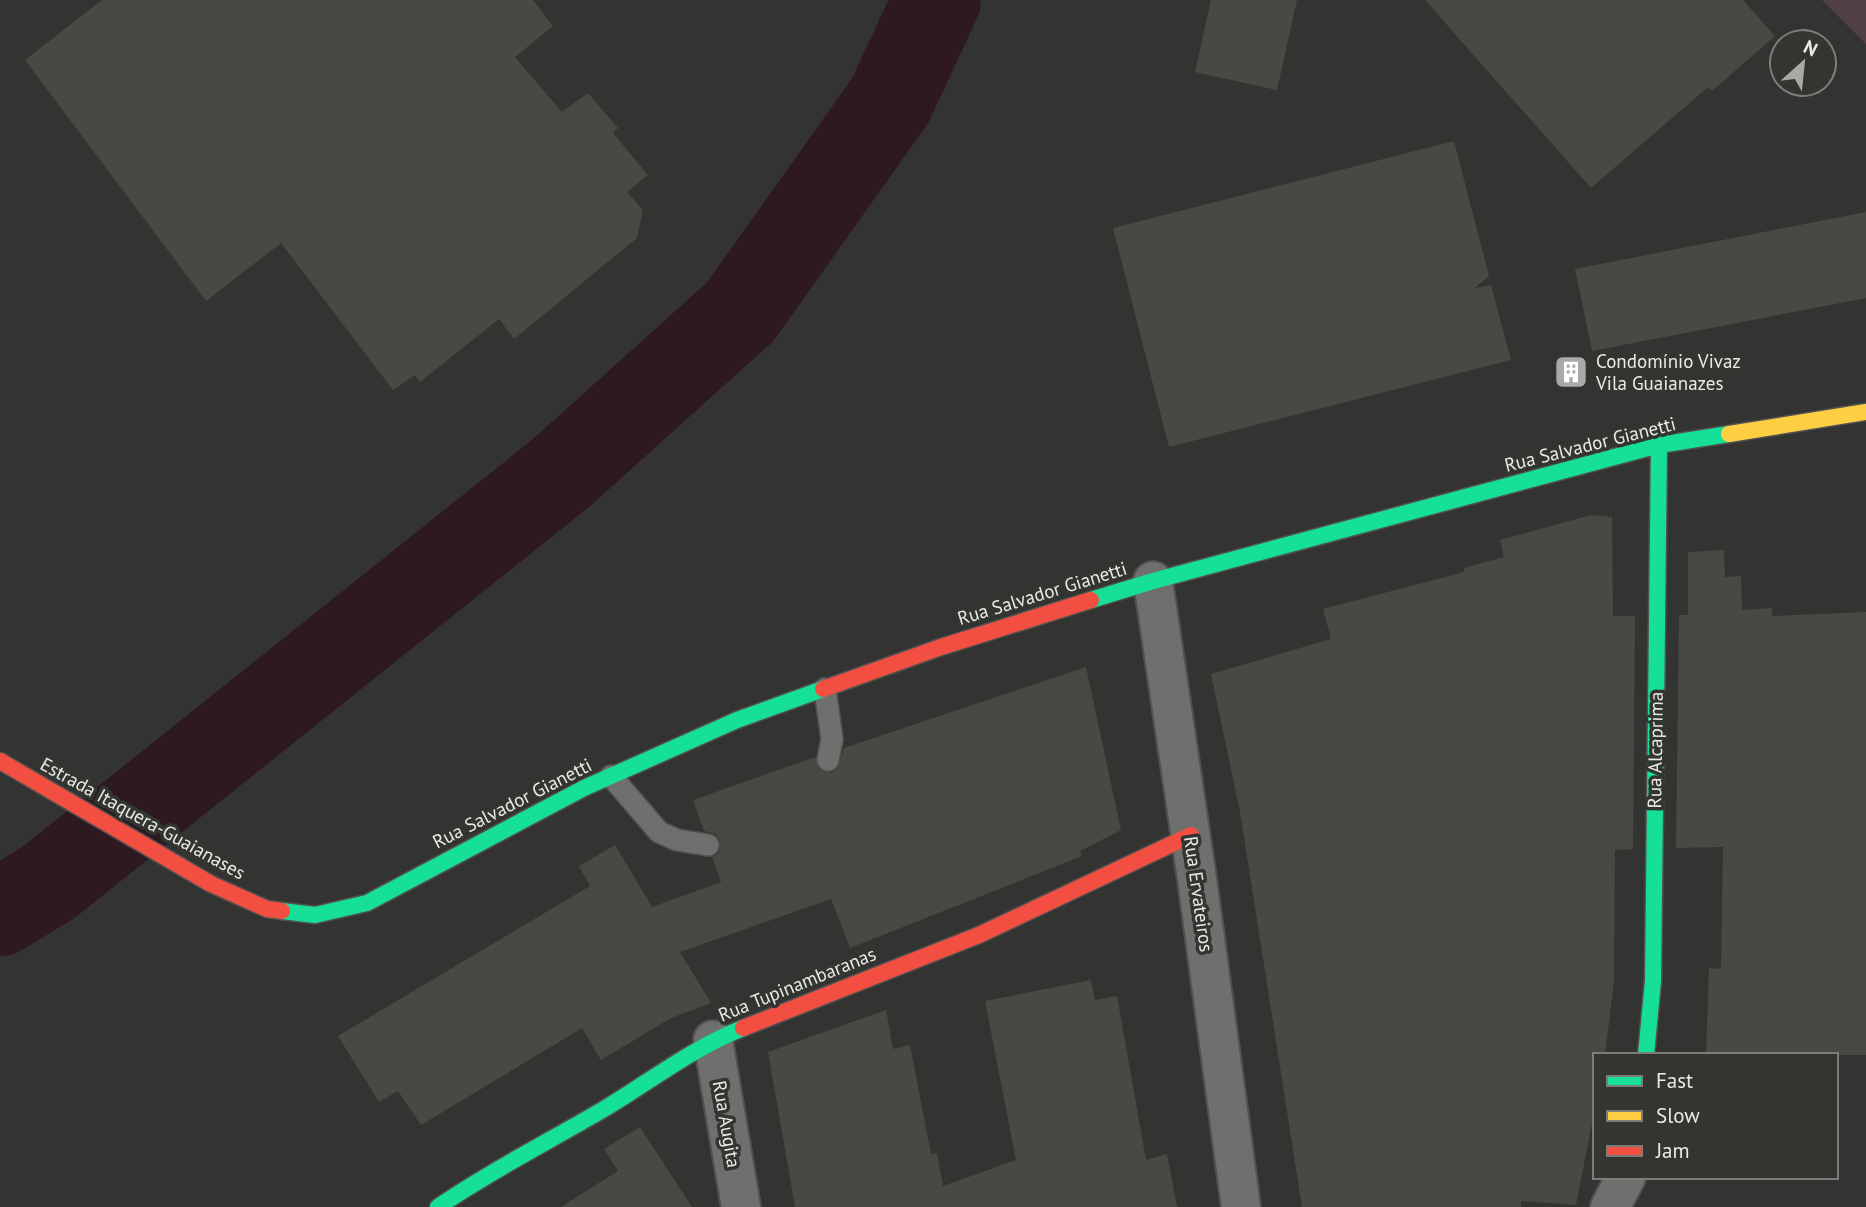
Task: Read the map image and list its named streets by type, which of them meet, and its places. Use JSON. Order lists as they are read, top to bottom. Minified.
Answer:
{"streets":{"main road":["Rua Salvador Gianetti","Rua Alcaprima","Estrada Itaquera-Guaianases","Rua Tupinambaranas"],"street":["Rua Ervateiros","Rua Augita"]},"crossings":[["Rua Salvador Gianetti","Rua Alcaprima"],["Rua Salvador Gianetti","Estrada Itaquera-Guaianases"],["Rua Salvador Gianetti","Rua Ervateiros"],["Rua Ervateiros","Rua Tupinambaranas"],["Rua Tupinambaranas","Rua Augita"]],"places":{"building":["Condomínio Vivaz Vila Guaianazes"]},"legend":["Fast","Slow","Jam"],"north":"top right"}
